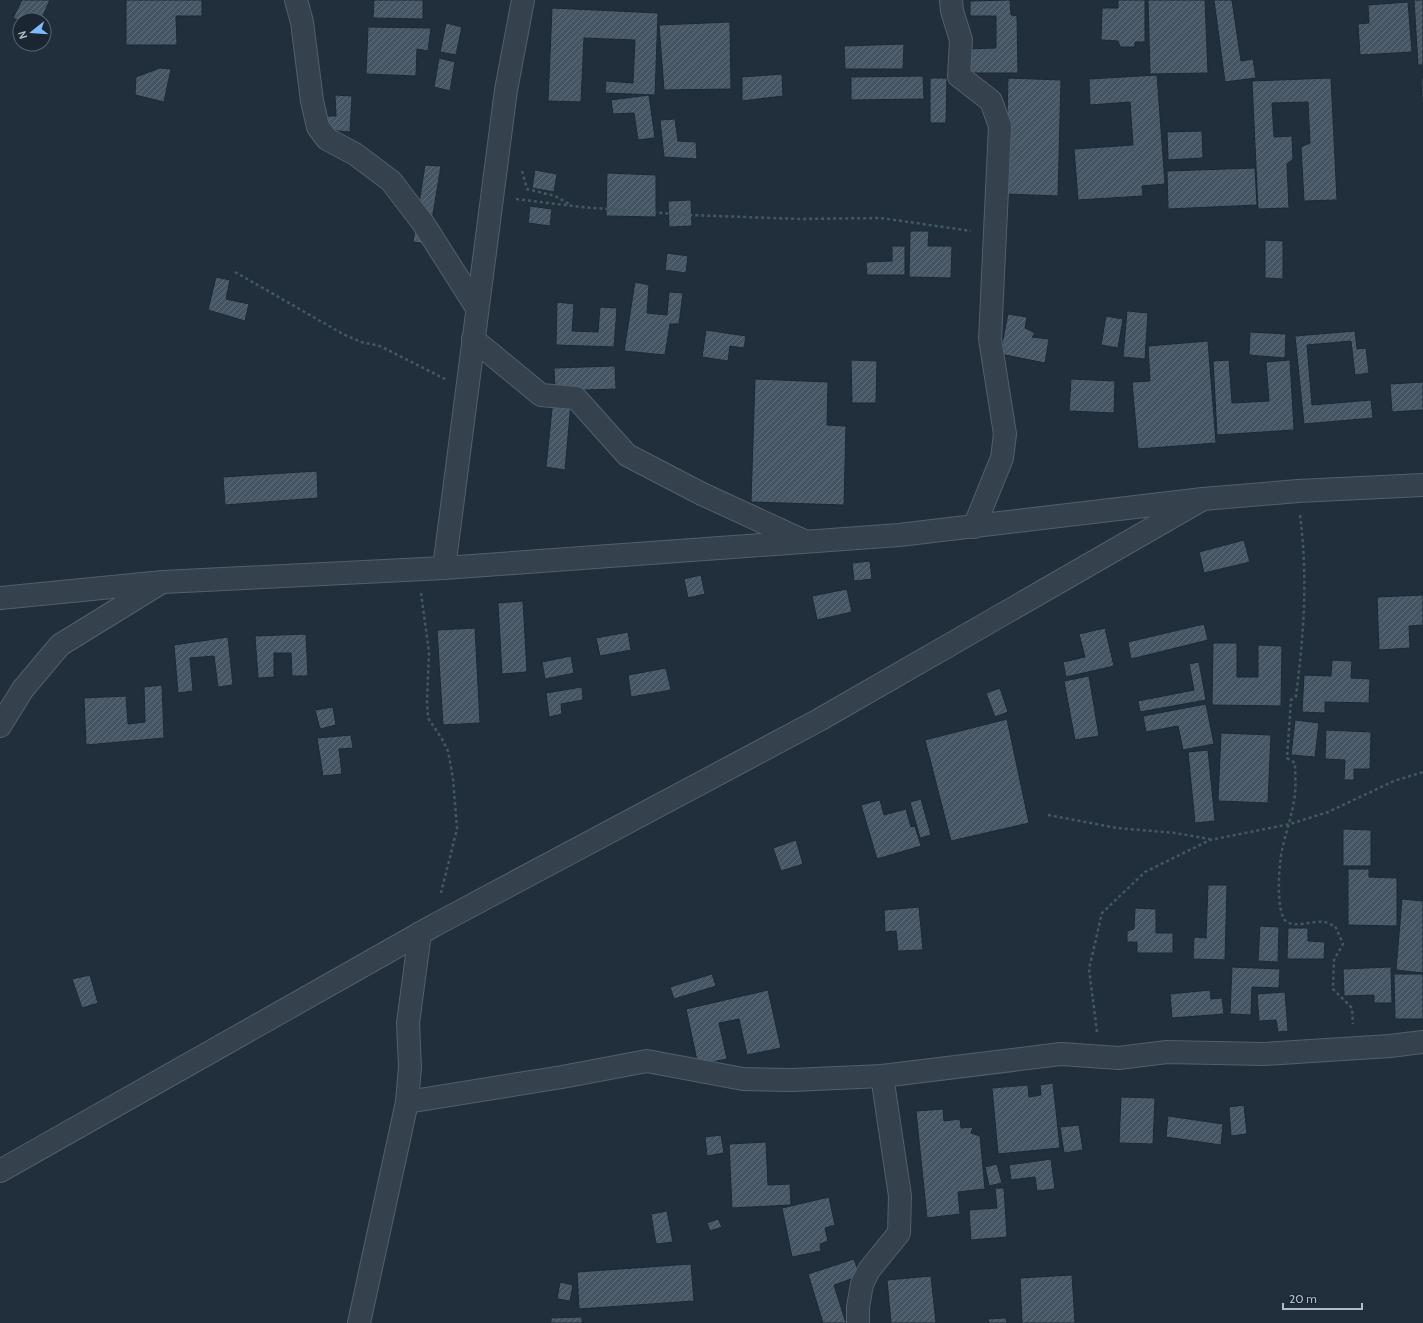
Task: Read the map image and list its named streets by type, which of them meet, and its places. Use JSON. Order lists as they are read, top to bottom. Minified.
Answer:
{"scale_bar":"20 m","north":"left"}
